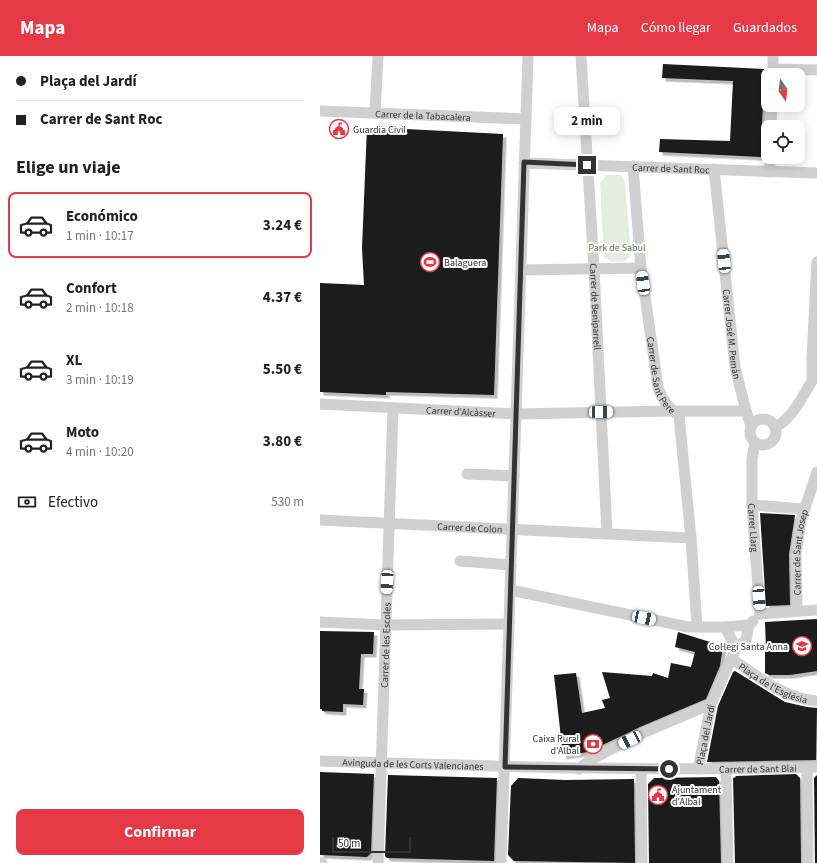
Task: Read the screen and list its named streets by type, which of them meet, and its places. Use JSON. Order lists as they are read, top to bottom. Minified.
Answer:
{"streets":{"street":["Carrer de la Tabacalera","Carrer de Sant Roc","Carrer de Beniparrell","Carrer José M. Pemán","Carrer de Sant Pere","Carrer d'Alcàsser","Carrer de Colon","Carrer Llarg","Carrer de Sant Josep","Carrer de les Escoles","Plaça de l'Església","Plaça del Jardí","Avinguda de les Corts Valencianes","Carrer de Sant Blai"]},"crossings":[["Carrer de Sant Roc","Carrer de Beniparrell"],["Carrer de Sant Roc","Carrer José M. Pemán"],["Carrer de Sant Roc","Carrer de Sant Pere"],["Carrer de Beniparrell","Carrer d'Alcàsser"],["Carrer de Beniparrell","Carrer de Colon"],["Carrer José M. Pemán","Carrer d'Alcàsser"],["Carrer José M. Pemán","Carrer Llarg"],["Carrer de Sant Pere","Carrer d'Alcàsser"],["Carrer de Sant Pere","Carrer de Colon"],["Carrer d'Alcàsser","Carrer de les Escoles"],["Carrer de Colon","Carrer de les Escoles"],["Carrer de les Escoles","Avinguda de les Corts Valencianes"],["Plaça del Jardí","Avinguda de les Corts Valencianes"],["Plaça del Jardí","Carrer de Sant Blai"]],"parks":["Park de Sabul"],"places":{"public building":["Guardia Civil","Ajuntament d'Albal"],"sports":["Balaguera"],"school or university":["Col·legi Santa Anna"],"bank":["Caixa Rural d'Albal"]},"scale_bar":"50 m","north":"bottom","page":{"header":"Mapa","nav":["Mapa","Cómo llegar","Guardados"],"banner":["Plaça del Jardí","Carrer de Sant Roc"],"bubble":"2 min","heading":"Elige un viaje","list":[{"name":"Económico","note":"1 min · 10:17","value":"3.24 €"},{"name":"Confort","note":"2 min · 10:18","value":"4.37 €"},{"name":"XL","note":"3 min · 10:19","value":"5.50 €"},{"name":"Moto","note":"4 min · 10:20","value":"3.80 €"}],"pay":["Efectivo","530 m"],"buttons":"Confirmar","scale":"50 m"}}
